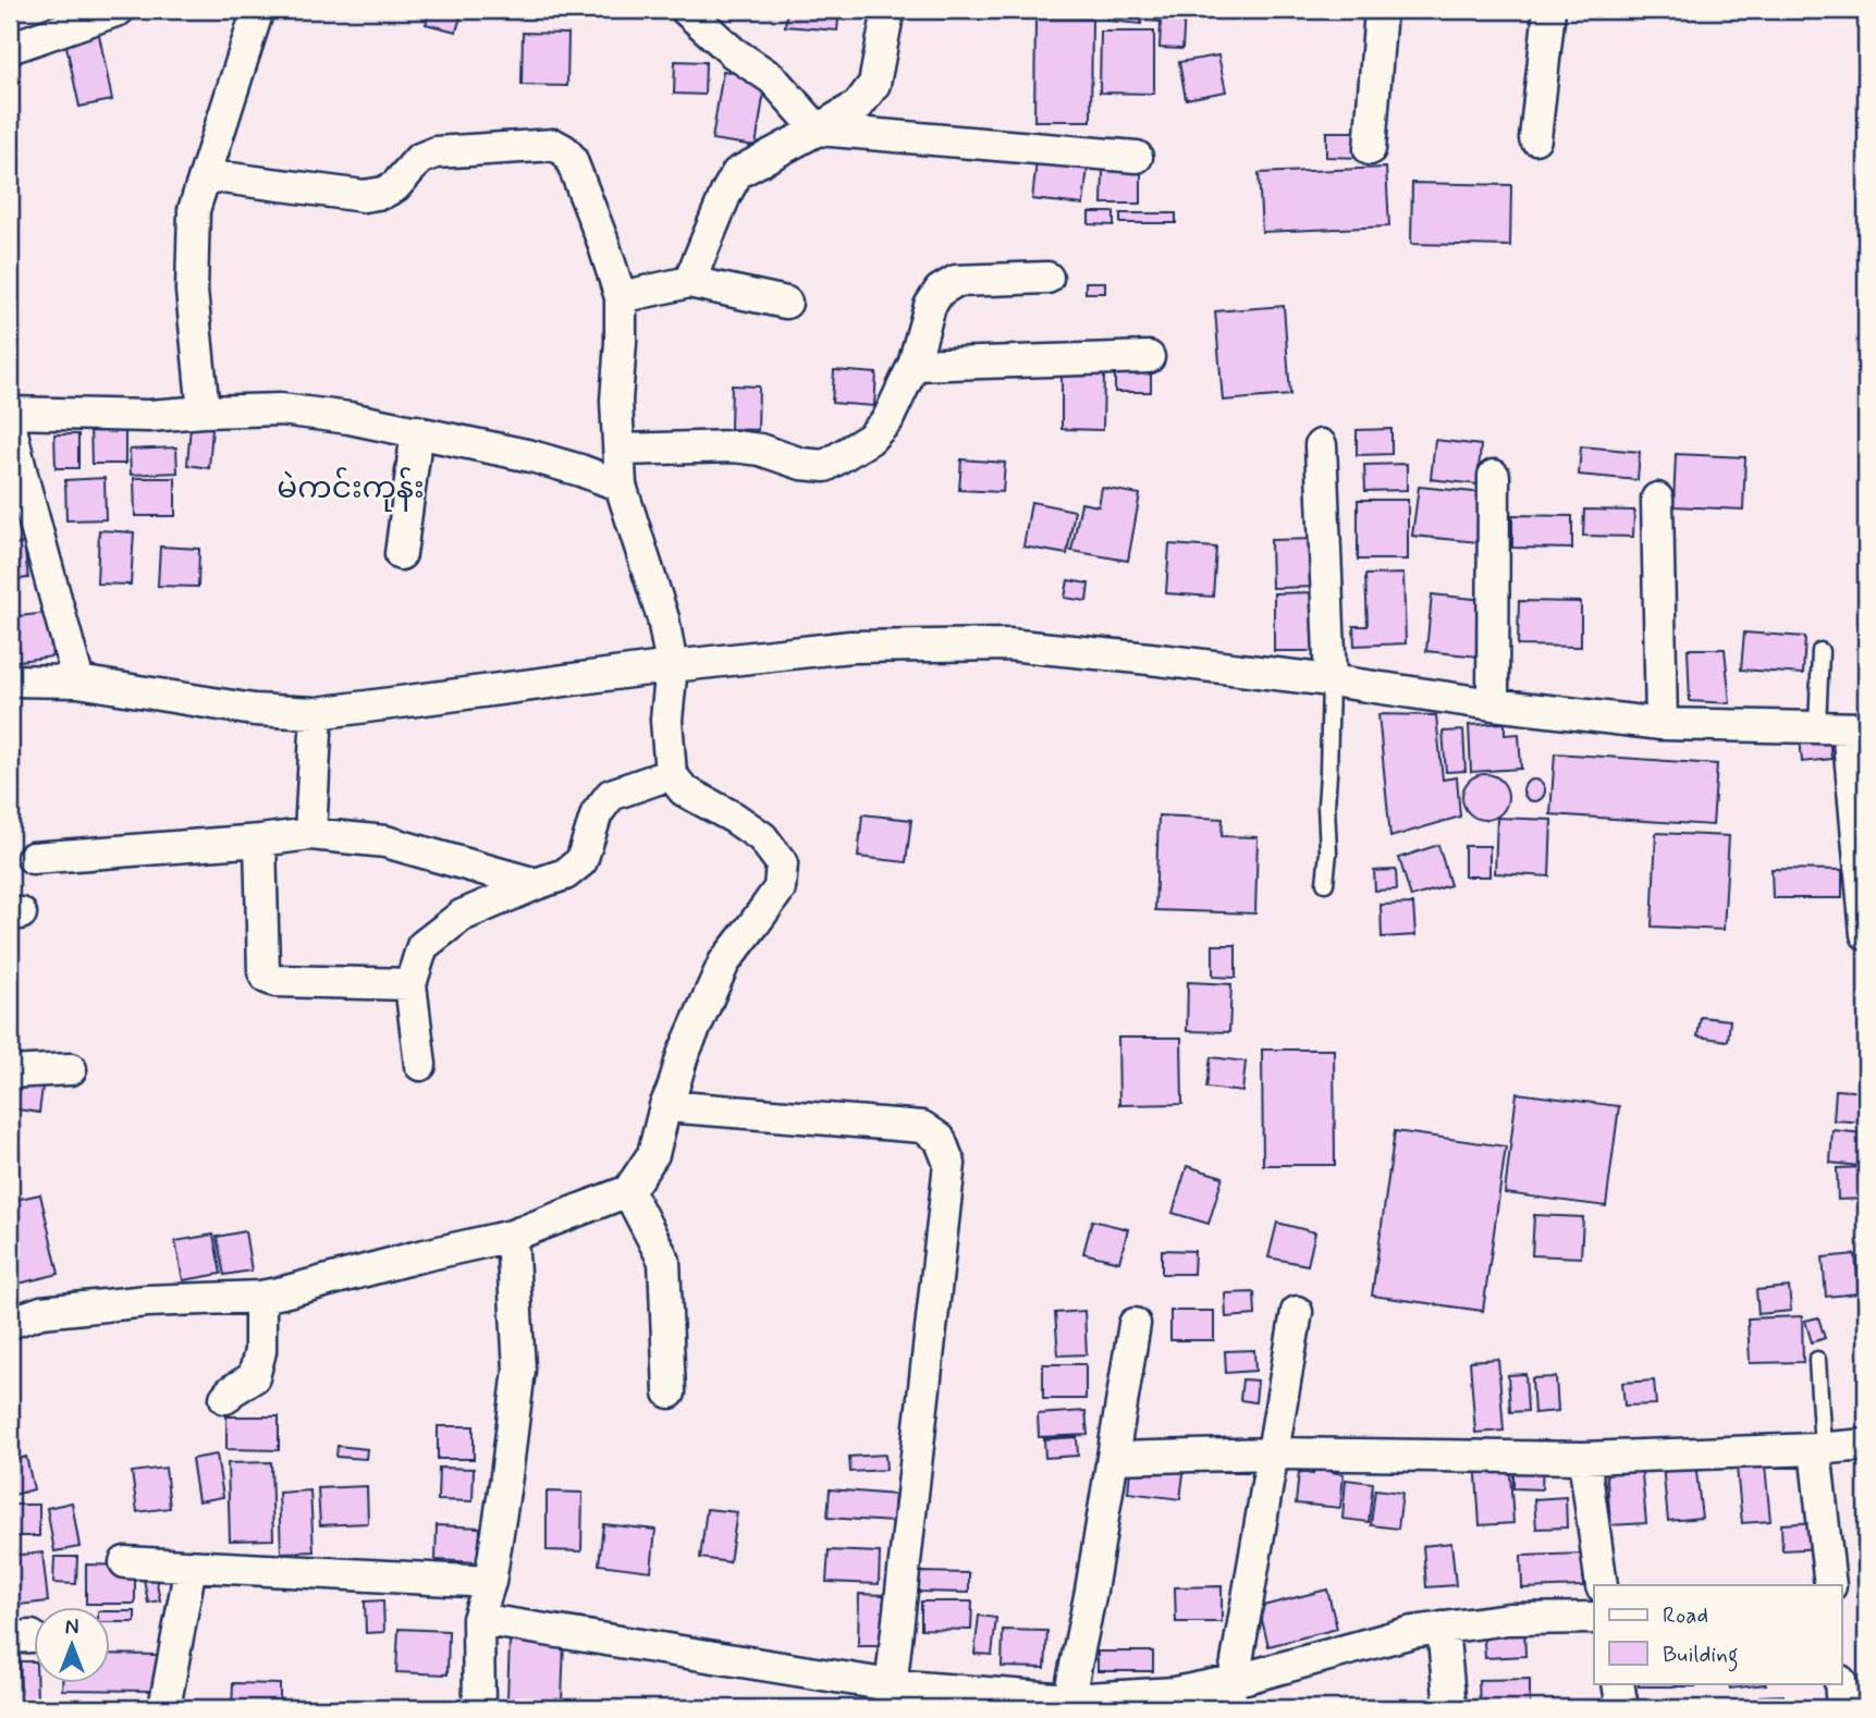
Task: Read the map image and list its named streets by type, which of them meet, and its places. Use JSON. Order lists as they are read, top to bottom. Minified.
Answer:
{"districts":["မဲကင်းကုန်း"],"legend":["Road","Building"],"north":"top"}
